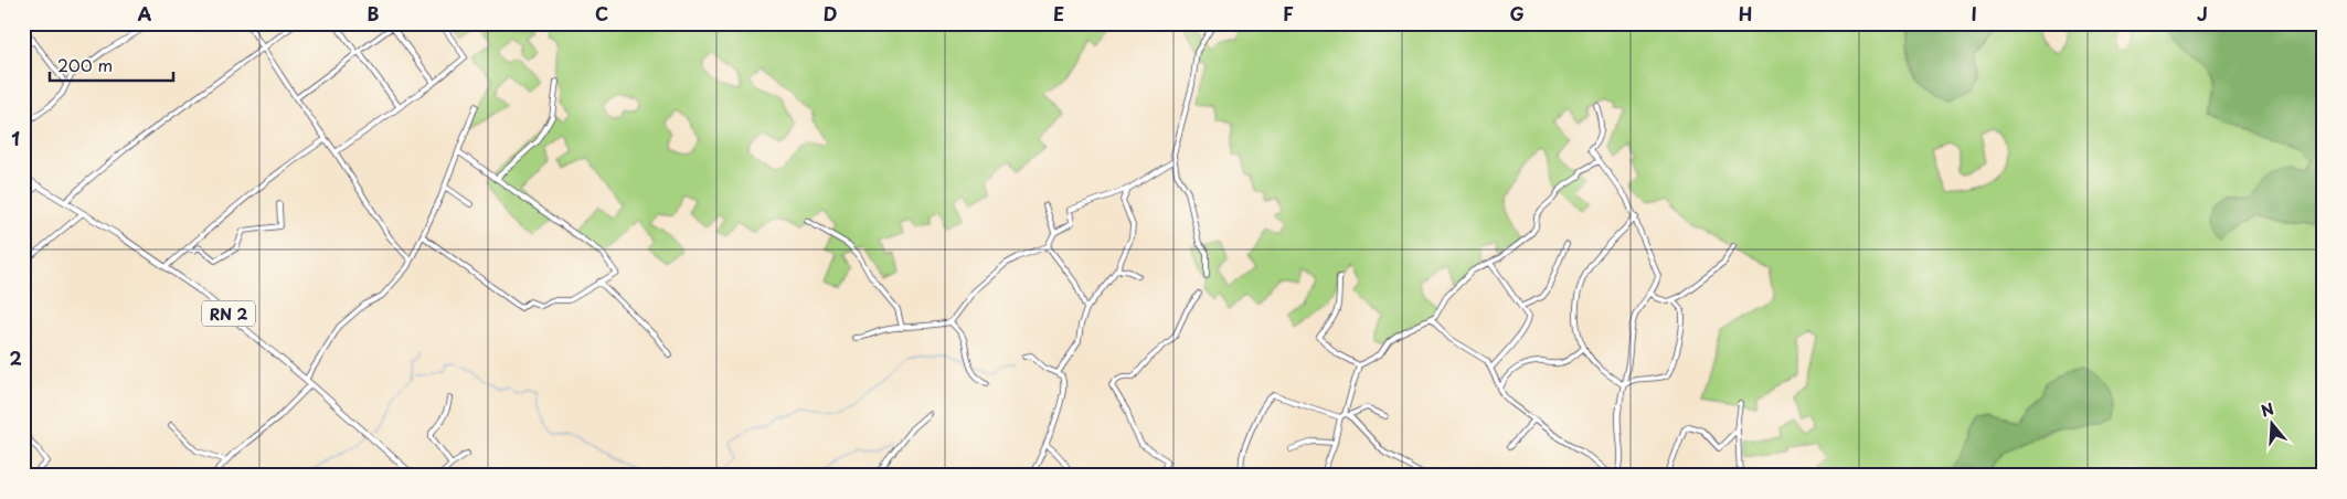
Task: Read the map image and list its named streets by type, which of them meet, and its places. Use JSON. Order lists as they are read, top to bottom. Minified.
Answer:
{"streets":{"main road":["RN 2"]},"scale_bar":"200 m","north":"top","grid":{"columns":["A","B","C","D","E","F","G","H","I","J"],"rows":["1","2"]}}
